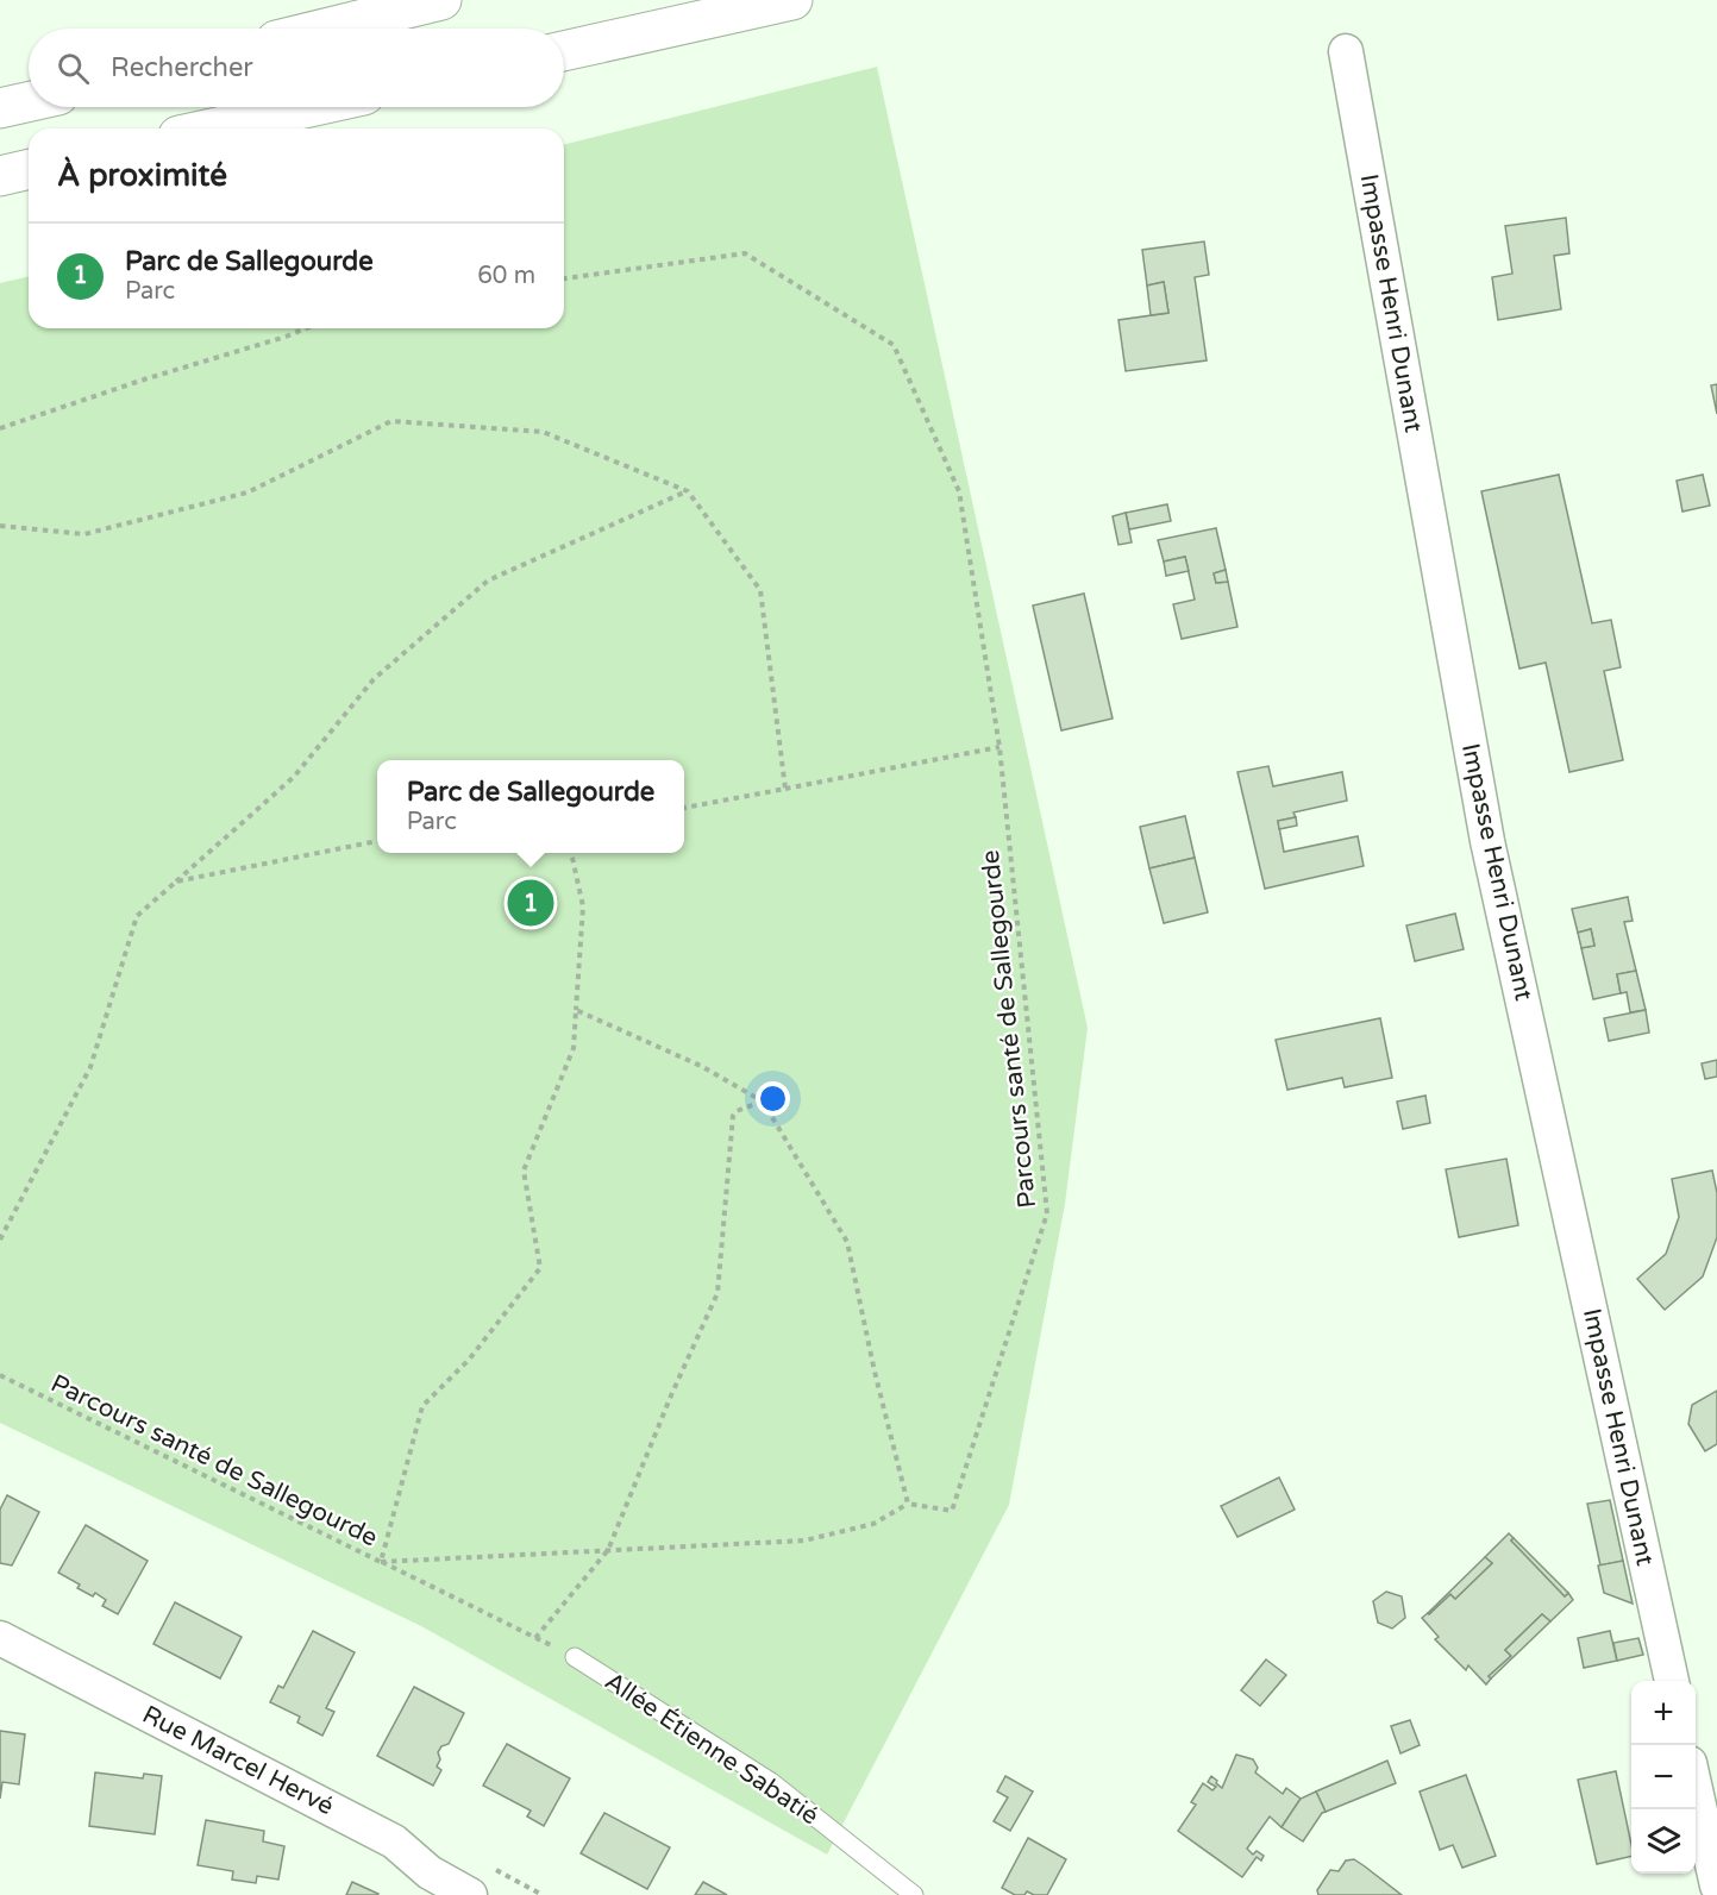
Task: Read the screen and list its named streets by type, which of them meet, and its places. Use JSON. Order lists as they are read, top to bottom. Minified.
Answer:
{"streets":{"street":["Impasse Henri Dunant","Rue Marcel Hervé"],"lane":["Allée Étienne Sabatié"],"path":["Parcours santé de Sallegourde"]},"page":{"search":"Rechercher","heading":"À proximité","list":[{"mark":"1","name":"Parc de Sallegourde","note":"Parc","value":"60 m"}],"popup":["Parc de Sallegourde","Parc"],"pins":"1","map_buttons":["+","−"]}}
